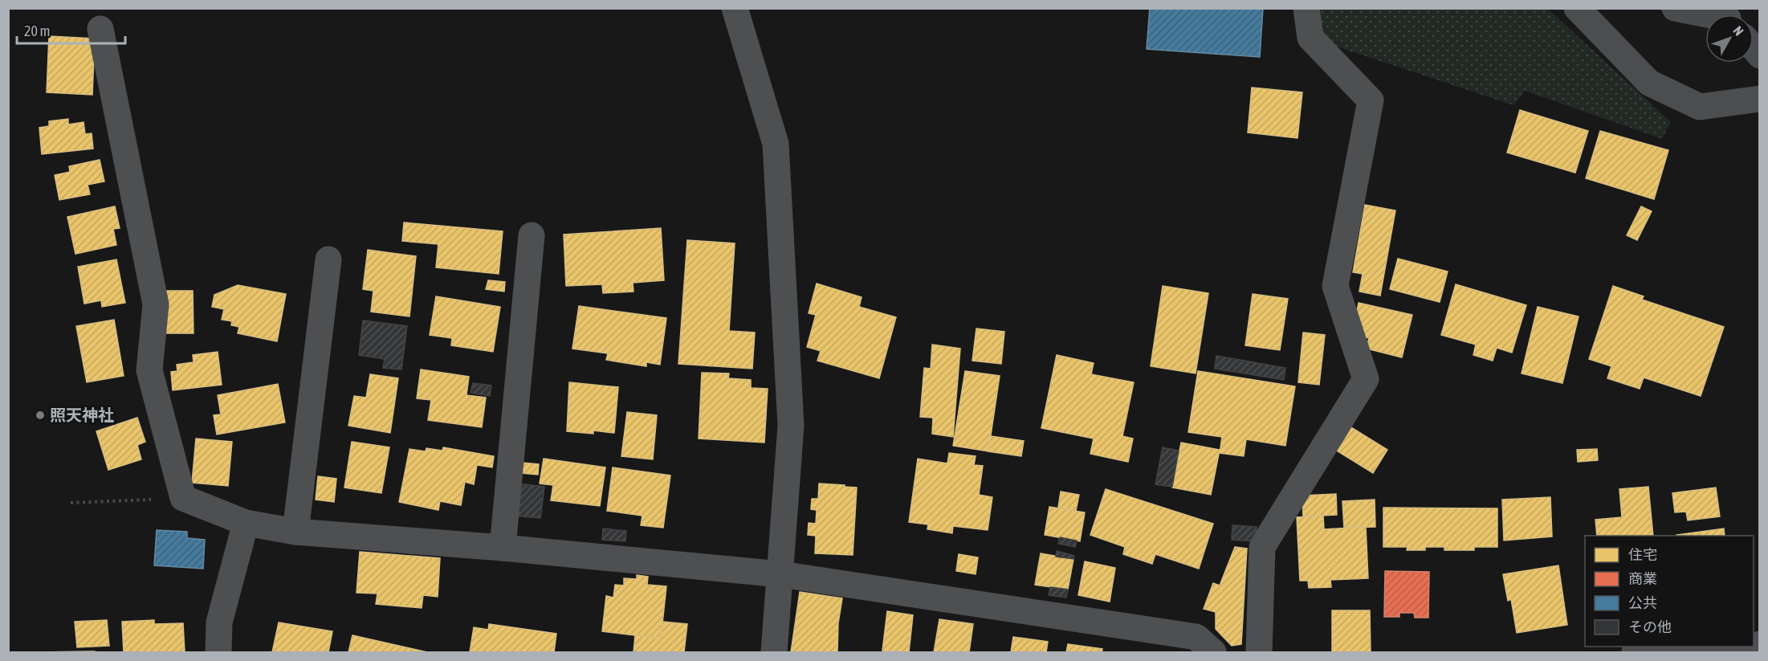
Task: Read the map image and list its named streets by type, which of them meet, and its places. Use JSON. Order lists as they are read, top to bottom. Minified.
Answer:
{"places":["照天神社"],"legend":["住宅","商業","公共","その他"],"scale_bar":"20 m","north":"top right"}
